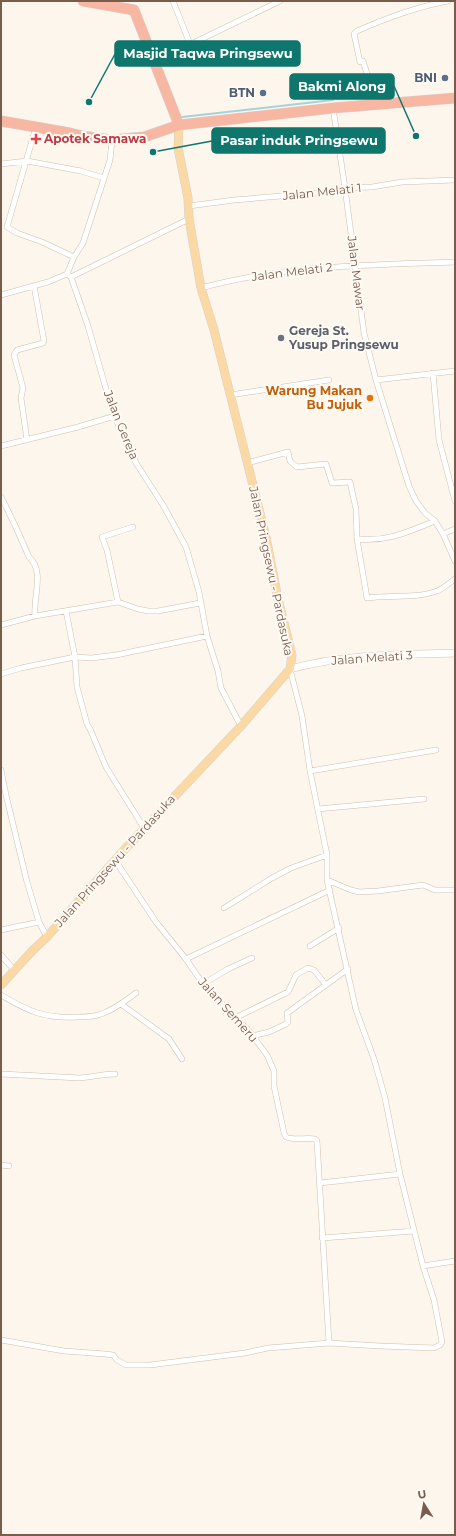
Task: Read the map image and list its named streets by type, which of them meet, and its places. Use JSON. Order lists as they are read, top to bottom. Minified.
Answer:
{"streets":{"main road":["Jalan Pringsewu - Pardasuka"],"street":["Jalan Melati 1","Jalan Melati 2","Jalan Mawar","Jalan Gereja","Jalan Melati 3","Jalan Semeru"]},"crossings":[["Jalan Melati 1","Jalan Mawar"],["Jalan Melati 1","Jalan Pringsewu - Pardasuka"],["Jalan Melati 2","Jalan Mawar"],["Jalan Melati 2","Jalan Pringsewu - Pardasuka"],["Jalan Gereja","Jalan Pringsewu - Pardasuka"],["Jalan Pringsewu - Pardasuka","Jalan Melati 3"],["Jalan Pringsewu - Pardasuka","Jalan Semeru"]],"places":{"other":["BNI","BTN","Masjid Taqwa Pringsewu","Bakmi Along","Pasar induk Pringsewu","Gereja St. Yusup Pringsewu","Warung Makan Bu Jujuk"],"health":["Apotek Samawa"]},"north":"top"}
